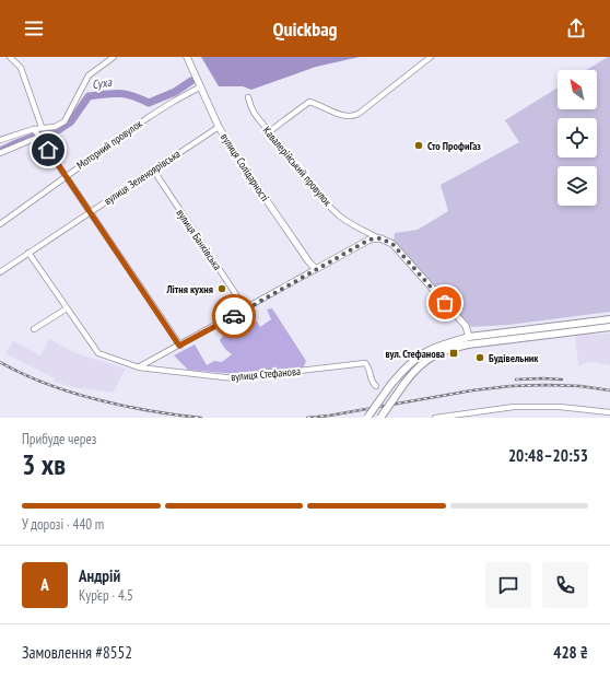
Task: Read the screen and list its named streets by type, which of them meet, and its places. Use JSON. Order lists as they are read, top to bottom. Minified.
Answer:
{"streets":{"street":["Моторний провулок","Кавалерійський провулок","вулиця Солідарності","вулиця Зеленоярівська","вулиця Банківська","вулиця Стефанова"]},"crossings":[["Моторний провулок","вулиця Солідарності"],["вулиця Солідарності","вулиця Зеленоярівська"],["вулиця Зеленоярівська","вулиця Банківська"]],"water":["Суха"],"places":{"other":["Сто ПрофиГаз","Літня кухня","Будівельник"],"transit":["вул. Стефанова"]},"north":"top left","page":{"header":"Quickbag","heading":["3 хв","Прибуде через","20:48–20:53"],"panel":["Андрій","Кур’єр · 4.5","Замовлення #8552","428 ₴"],"bar":"У дорозі · 440 m","round":"А"}}
